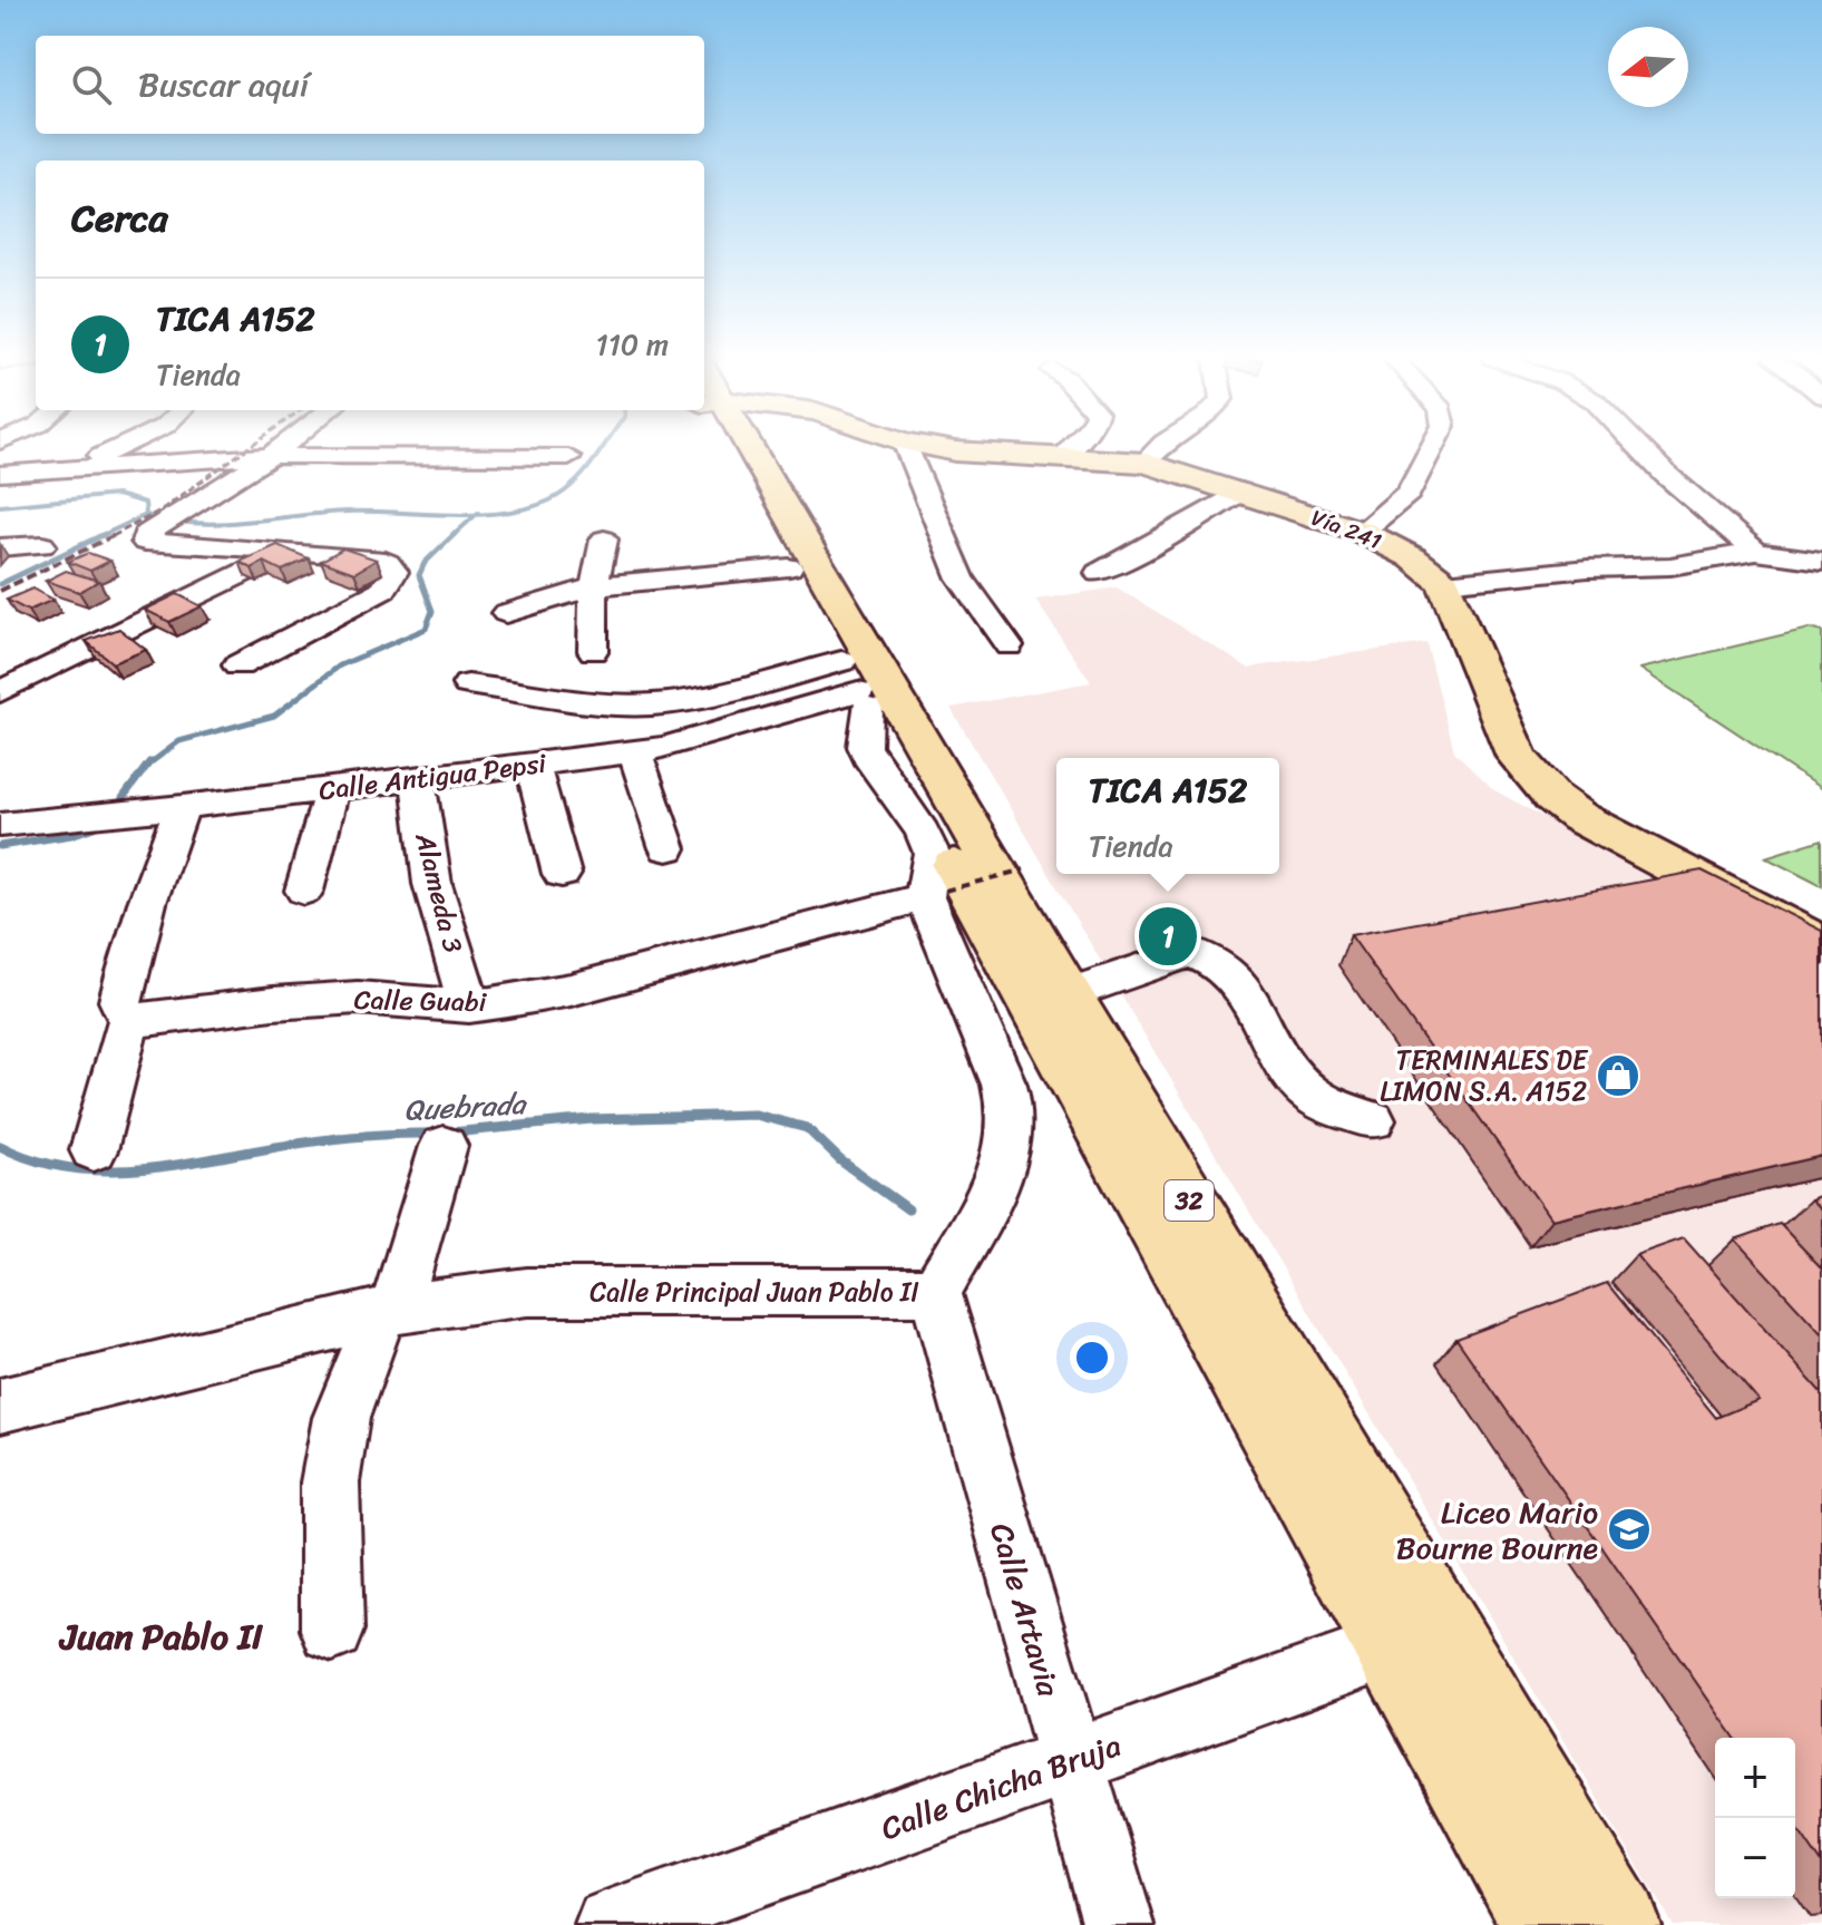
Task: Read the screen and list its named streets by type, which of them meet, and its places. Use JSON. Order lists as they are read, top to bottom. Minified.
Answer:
{"streets":{"main road":["Vía 241","32"],"street":["Calle Antigua Pepsi","Alameda 3","Calle Guabi","Calle Principal Juan Pablo II","Calle Artavia","Calle Chicha Bruja"]},"crossings":[["Calle Antigua Pepsi","Alameda 3"],["Calle Antigua Pepsi","32"],["Alameda 3","Calle Guabi"],["Calle Guabi","Calle Principal Juan Pablo II"],["32","Calle Chicha Bruja"],["Calle Principal Juan Pablo II","Calle Artavia"],["Calle Artavia","Calle Chicha Bruja"]],"districts":["Juan Pablo II"],"water":["Quebrada"],"places":{"shop":["TERMINALES DE LIMON S.A. A152"],"school or university":["Liceo Mario Bourne Bourne"]},"north":"left","page":{"search":"Buscar aquí","heading":"Cerca","list":[{"mark":"1","name":"TICA A152","note":"Tienda","value":"110 m"}],"popup":["TICA A152","Tienda"],"pins":"1","map_buttons":["+","−"]}}
